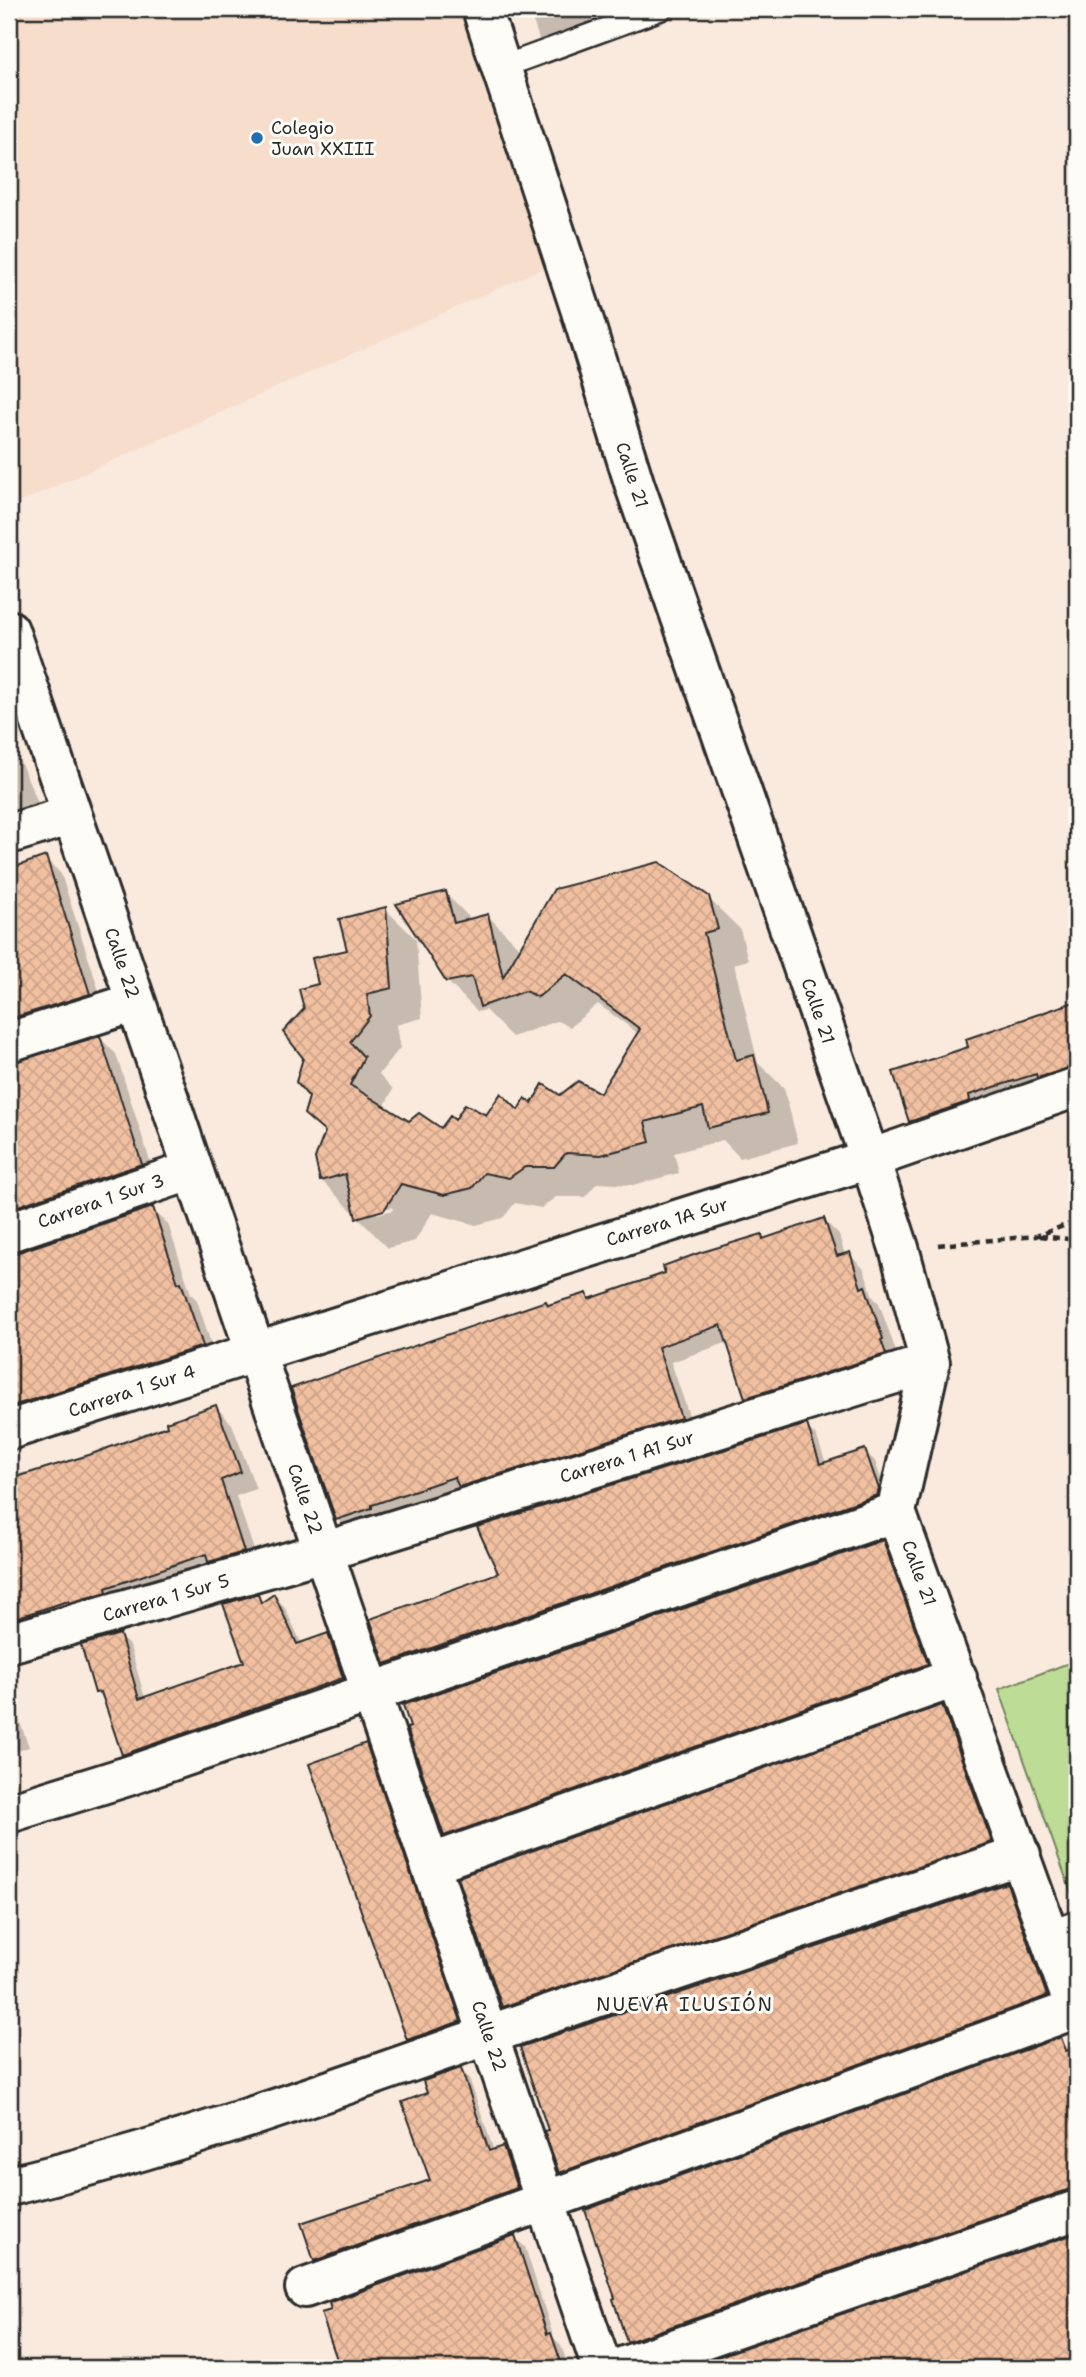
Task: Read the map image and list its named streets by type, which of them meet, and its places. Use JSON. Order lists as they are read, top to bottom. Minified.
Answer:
{"streets":{"street":["Calle 21","Calle 22","Carrera 1 Sur 3","Carrera 1A Sur","Carrera 1 Sur 4","Carrera 1 A1 Sur","Carrera 1 Sur 5"]},"crossings":[["Calle 21","Carrera 1A Sur"],["Calle 21","Carrera 1 A1 Sur"],["Calle 22","Carrera 1 Sur 3"],["Calle 22","Carrera 1A Sur"],["Calle 22","Carrera 1 Sur 4"],["Calle 22","Carrera 1 A1 Sur"],["Calle 22","Carrera 1 Sur 5"],["Carrera 1A Sur","Carrera 1 Sur 4"],["Carrera 1 A1 Sur","Carrera 1 Sur 5"]],"districts":["NUEVA ILUSIÓN"],"places":["Colegio Juan XXIII"]}
